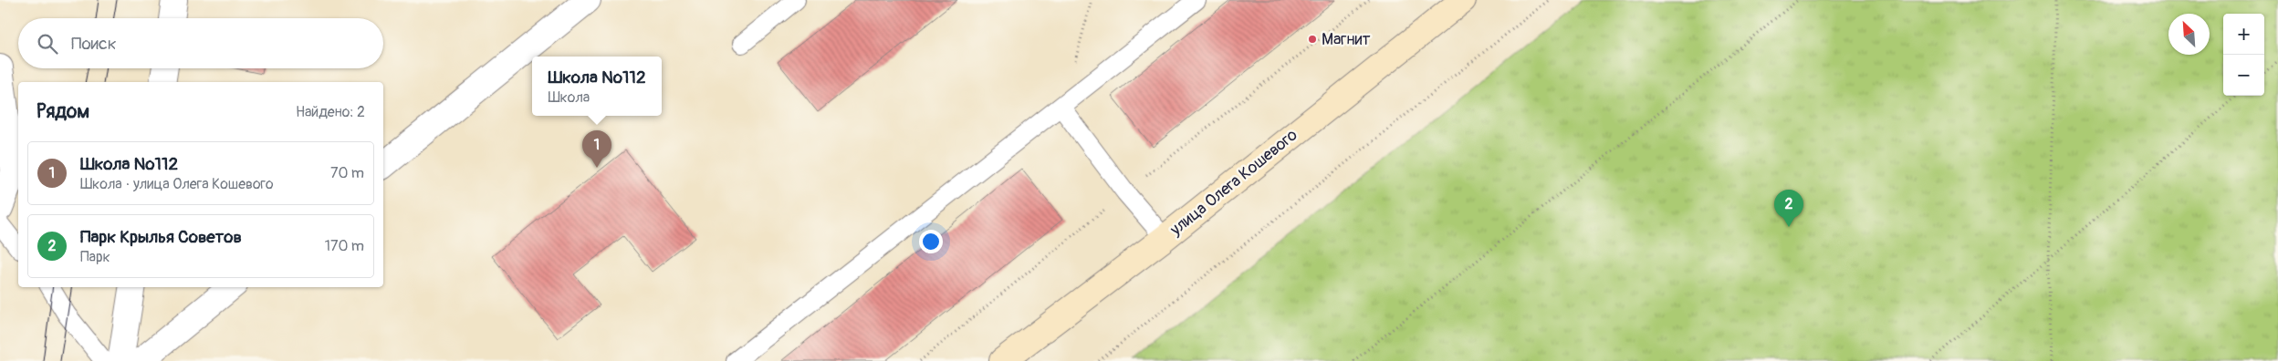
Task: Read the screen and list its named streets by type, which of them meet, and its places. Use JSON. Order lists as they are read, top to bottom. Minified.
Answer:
{"streets":{"street":["улица Олега Кошевого"]},"places":["Магнит"],"north":"top left","page":{"map_buttons":["+","−"],"search":"Поиск","popup":["Школа №112","Школа"],"heading":["Рядом","Найдено: 2"],"pins":["1","2"],"list":[{"mark":"1","name":"Школа №112","note":"Школа · улица Олега Кошевого","value":"70 m"},{"mark":"2","name":"Парк Крылья Советов","note":"Парк","value":"170 m"}]}}
